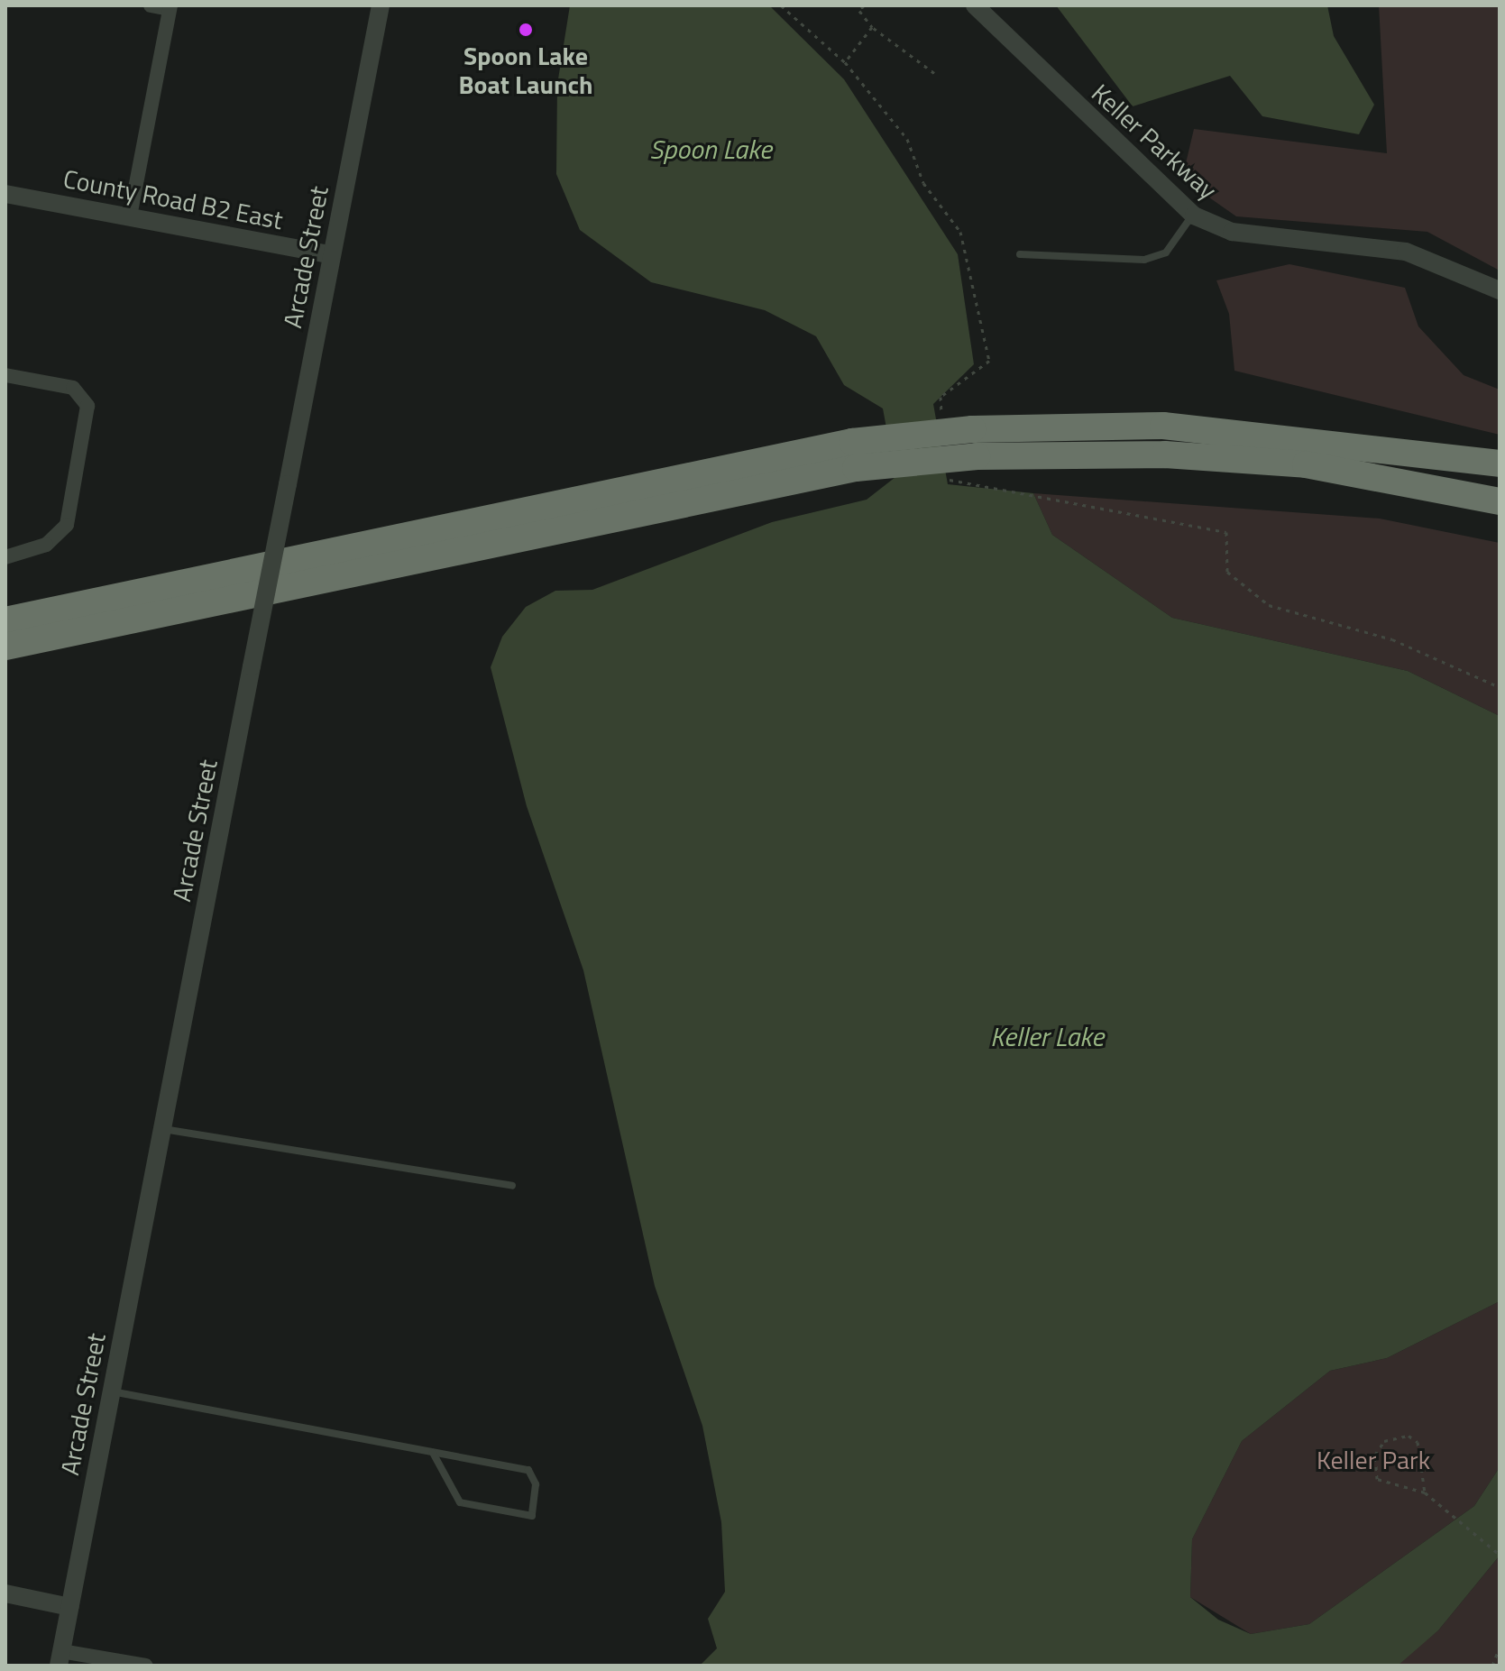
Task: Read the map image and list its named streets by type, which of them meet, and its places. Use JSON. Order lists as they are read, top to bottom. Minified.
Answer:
{"streets":{"street":["Keller Parkway","County Road B2 East","Arcade Street"]},"crossings":[["County Road B2 East","Arcade Street"]],"water":["Spoon Lake","Keller Lake"],"parks":["Keller Park"],"places":["Spoon Lake Boat Launch"]}
